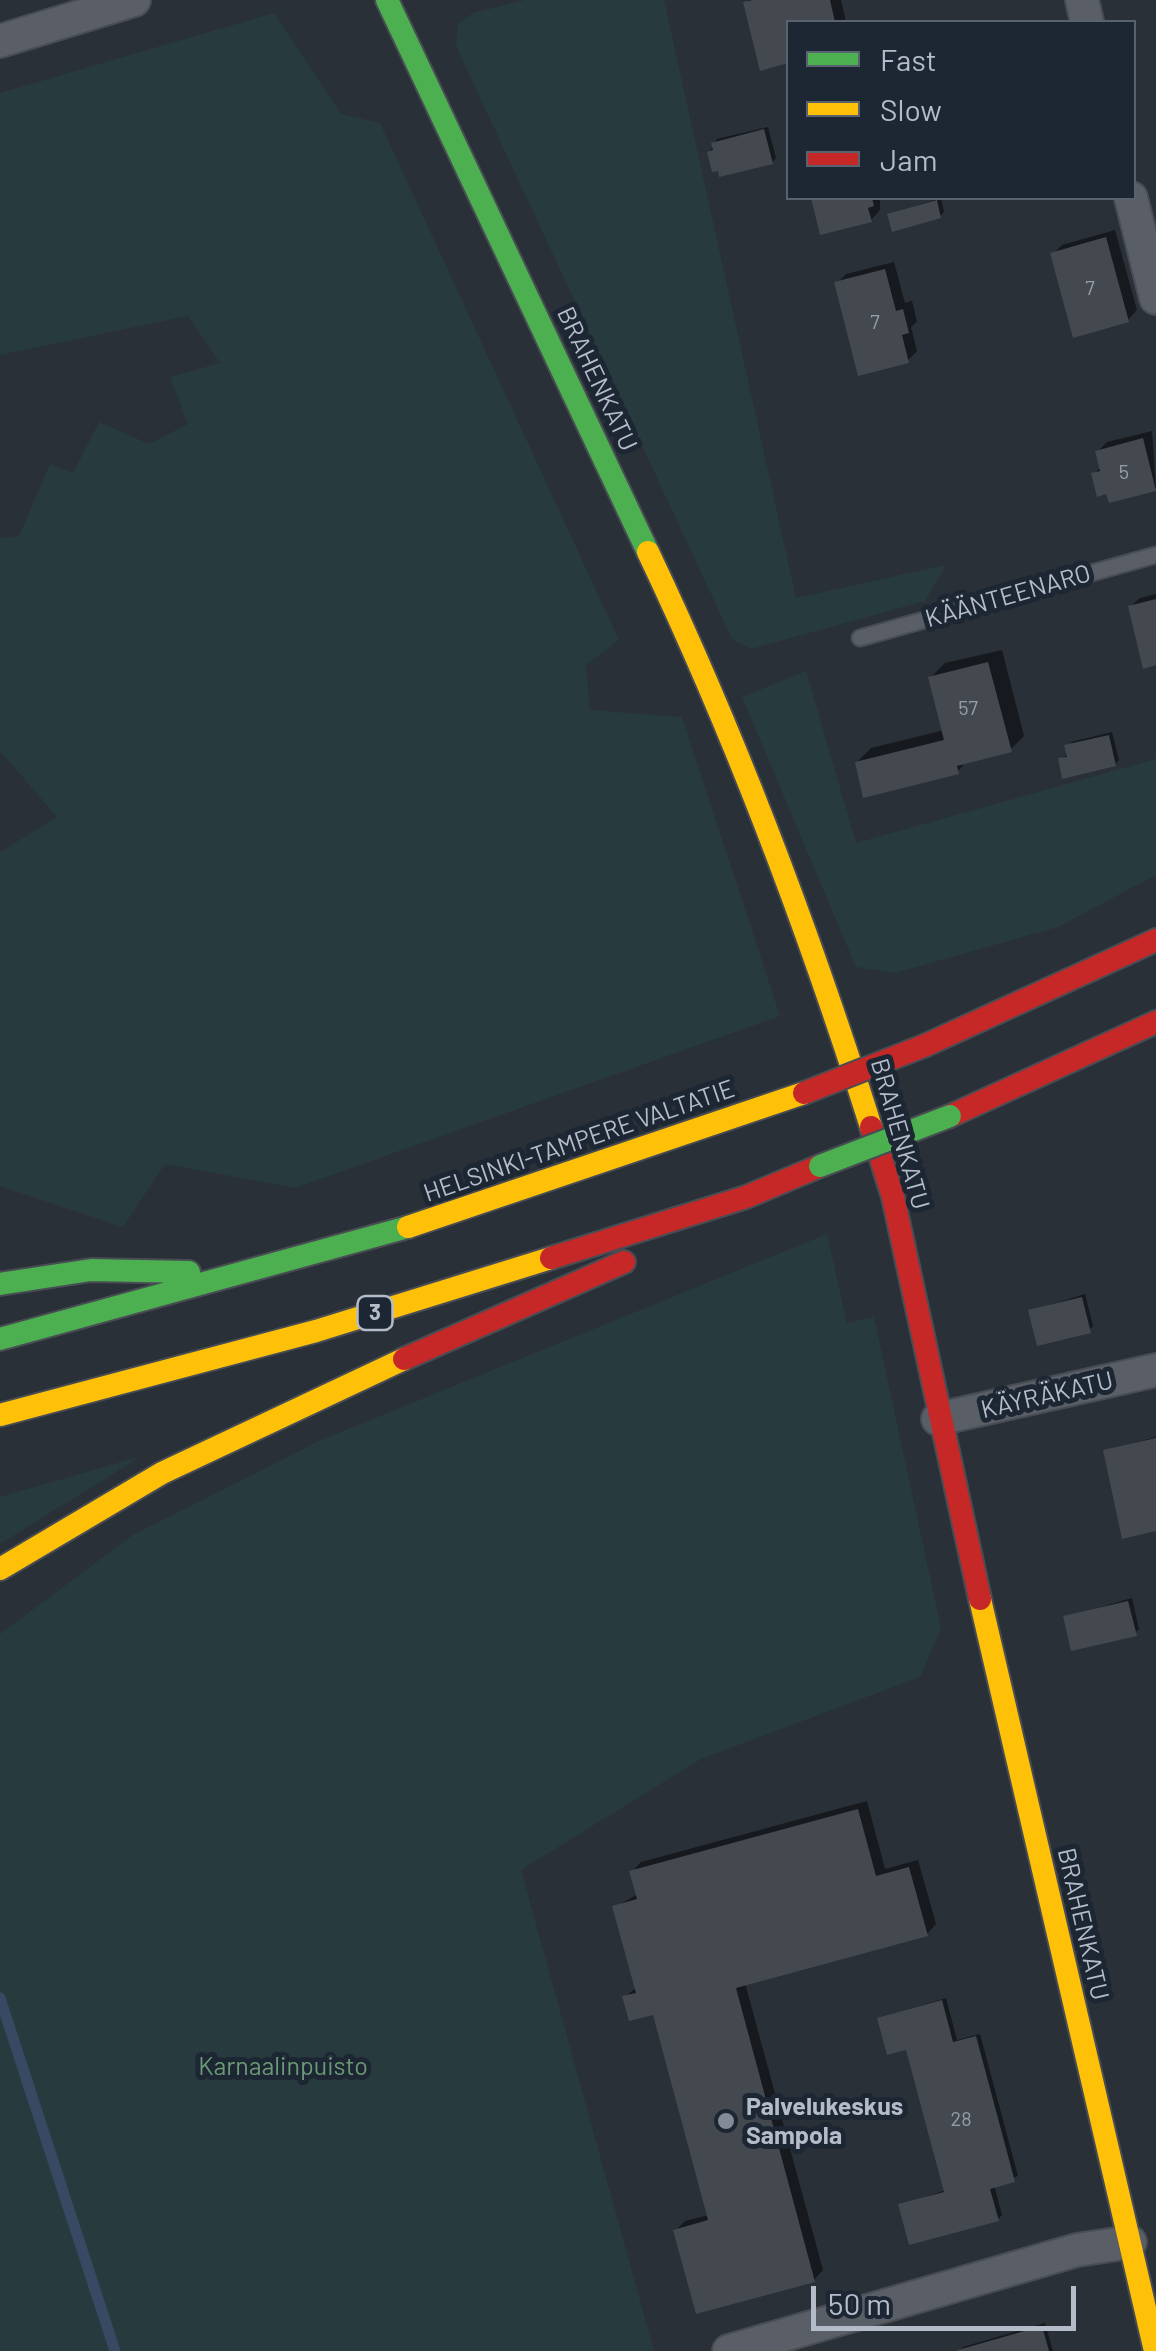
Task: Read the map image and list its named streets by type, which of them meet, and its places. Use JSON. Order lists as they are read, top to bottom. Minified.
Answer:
{"streets":{"main road":["BRAHENKATU","HELSINKI-TAMPERE VALTATIE","3"],"street":["KÄYRÄKATU"],"lane":["KÄÄNTEENARO"]},"crossings":[["BRAHENKATU","KÄYRÄKATU"]],"parks":["Karnaalinpuisto"],"places":["Palvelukeskus Sampola"],"house_numbers":["7","7","5","57","28"],"legend":["Fast","Slow","Jam"],"scale_bar":"50 m"}
